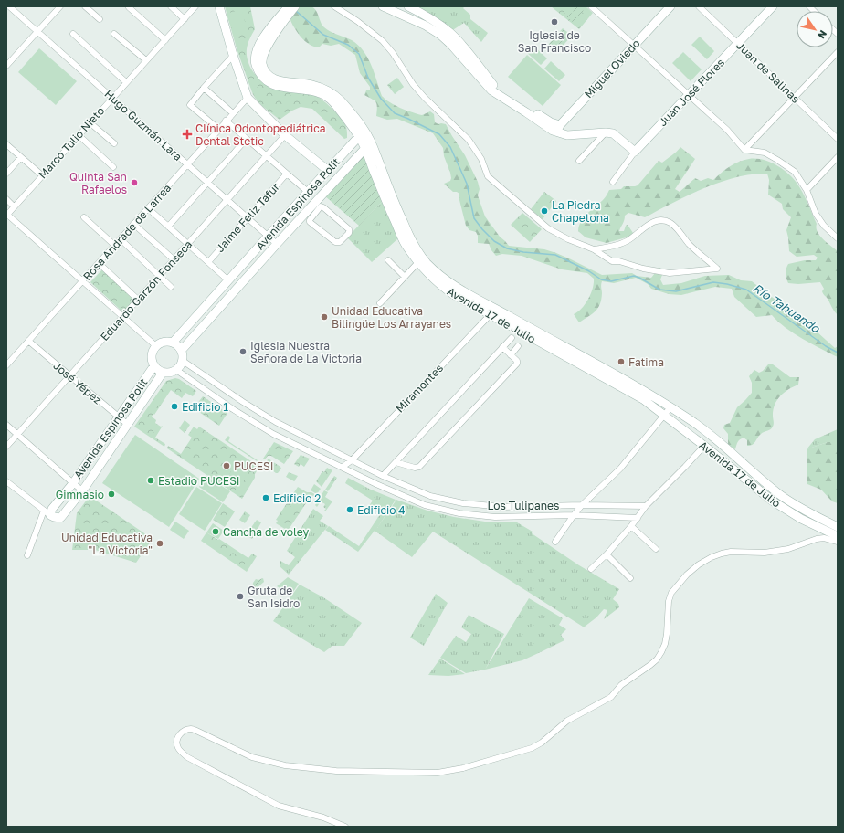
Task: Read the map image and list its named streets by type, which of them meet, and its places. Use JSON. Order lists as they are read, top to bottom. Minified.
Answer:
{"streets":{"main road":["Miguel Oviedo","Juan José Flores","Avenida Espinosa Polit","Avenida 17 de Julio"],"street":["Juan de Salinas","Hugo Guzmán Lara","Marco Tulio Nieto","Jaime Feliz Tafur","Rosa Andrade de Larrea","Eduardo Garzón Fonseca","José Yépez","Miramontes","Los Tulipanes"]},"crossings":[["Juan de Salinas","Juan José Flores"],["Hugo Guzmán Lara","Marco Tulio Nieto"],["Hugo Guzmán Lara","Avenida Espinosa Polit"],["Hugo Guzmán Lara","Jaime Feliz Tafur"],["Hugo Guzmán Lara","Rosa Andrade de Larrea"],["Hugo Guzmán Lara","Eduardo Garzón Fonseca"],["Avenida Espinosa Polit","Avenida 17 de Julio"],["Avenida Espinosa Polit","José Yépez"],["Avenida Espinosa Polit","Los Tulipanes"],["Rosa Andrade de Larrea","José Yépez"],["Eduardo Garzón Fonseca","José Yépez"],["Avenida 17 de Julio","Miramontes"],["Miramontes","Los Tulipanes"]],"water":["Río Tahuando"],"places":{"other":["Iglesia de San Francisco","Quinta San Rafaelos","La Piedra Chapetona","Unidad Educativa Bilingüe Los Arrayanes","Iglesia Nuestra Señora de La Victoria","Fatima","Edificio 1","PUCESI","Estadio PUCESI","Gimnasio","Edificio 2","Edificio 4","Cancha de voley","Unidad Educativa \"La Victoria\"","Gruta de San Isidro"],"health":["Clínica Odontopediátrica Dental Stetic"]},"north":"bottom right"}
